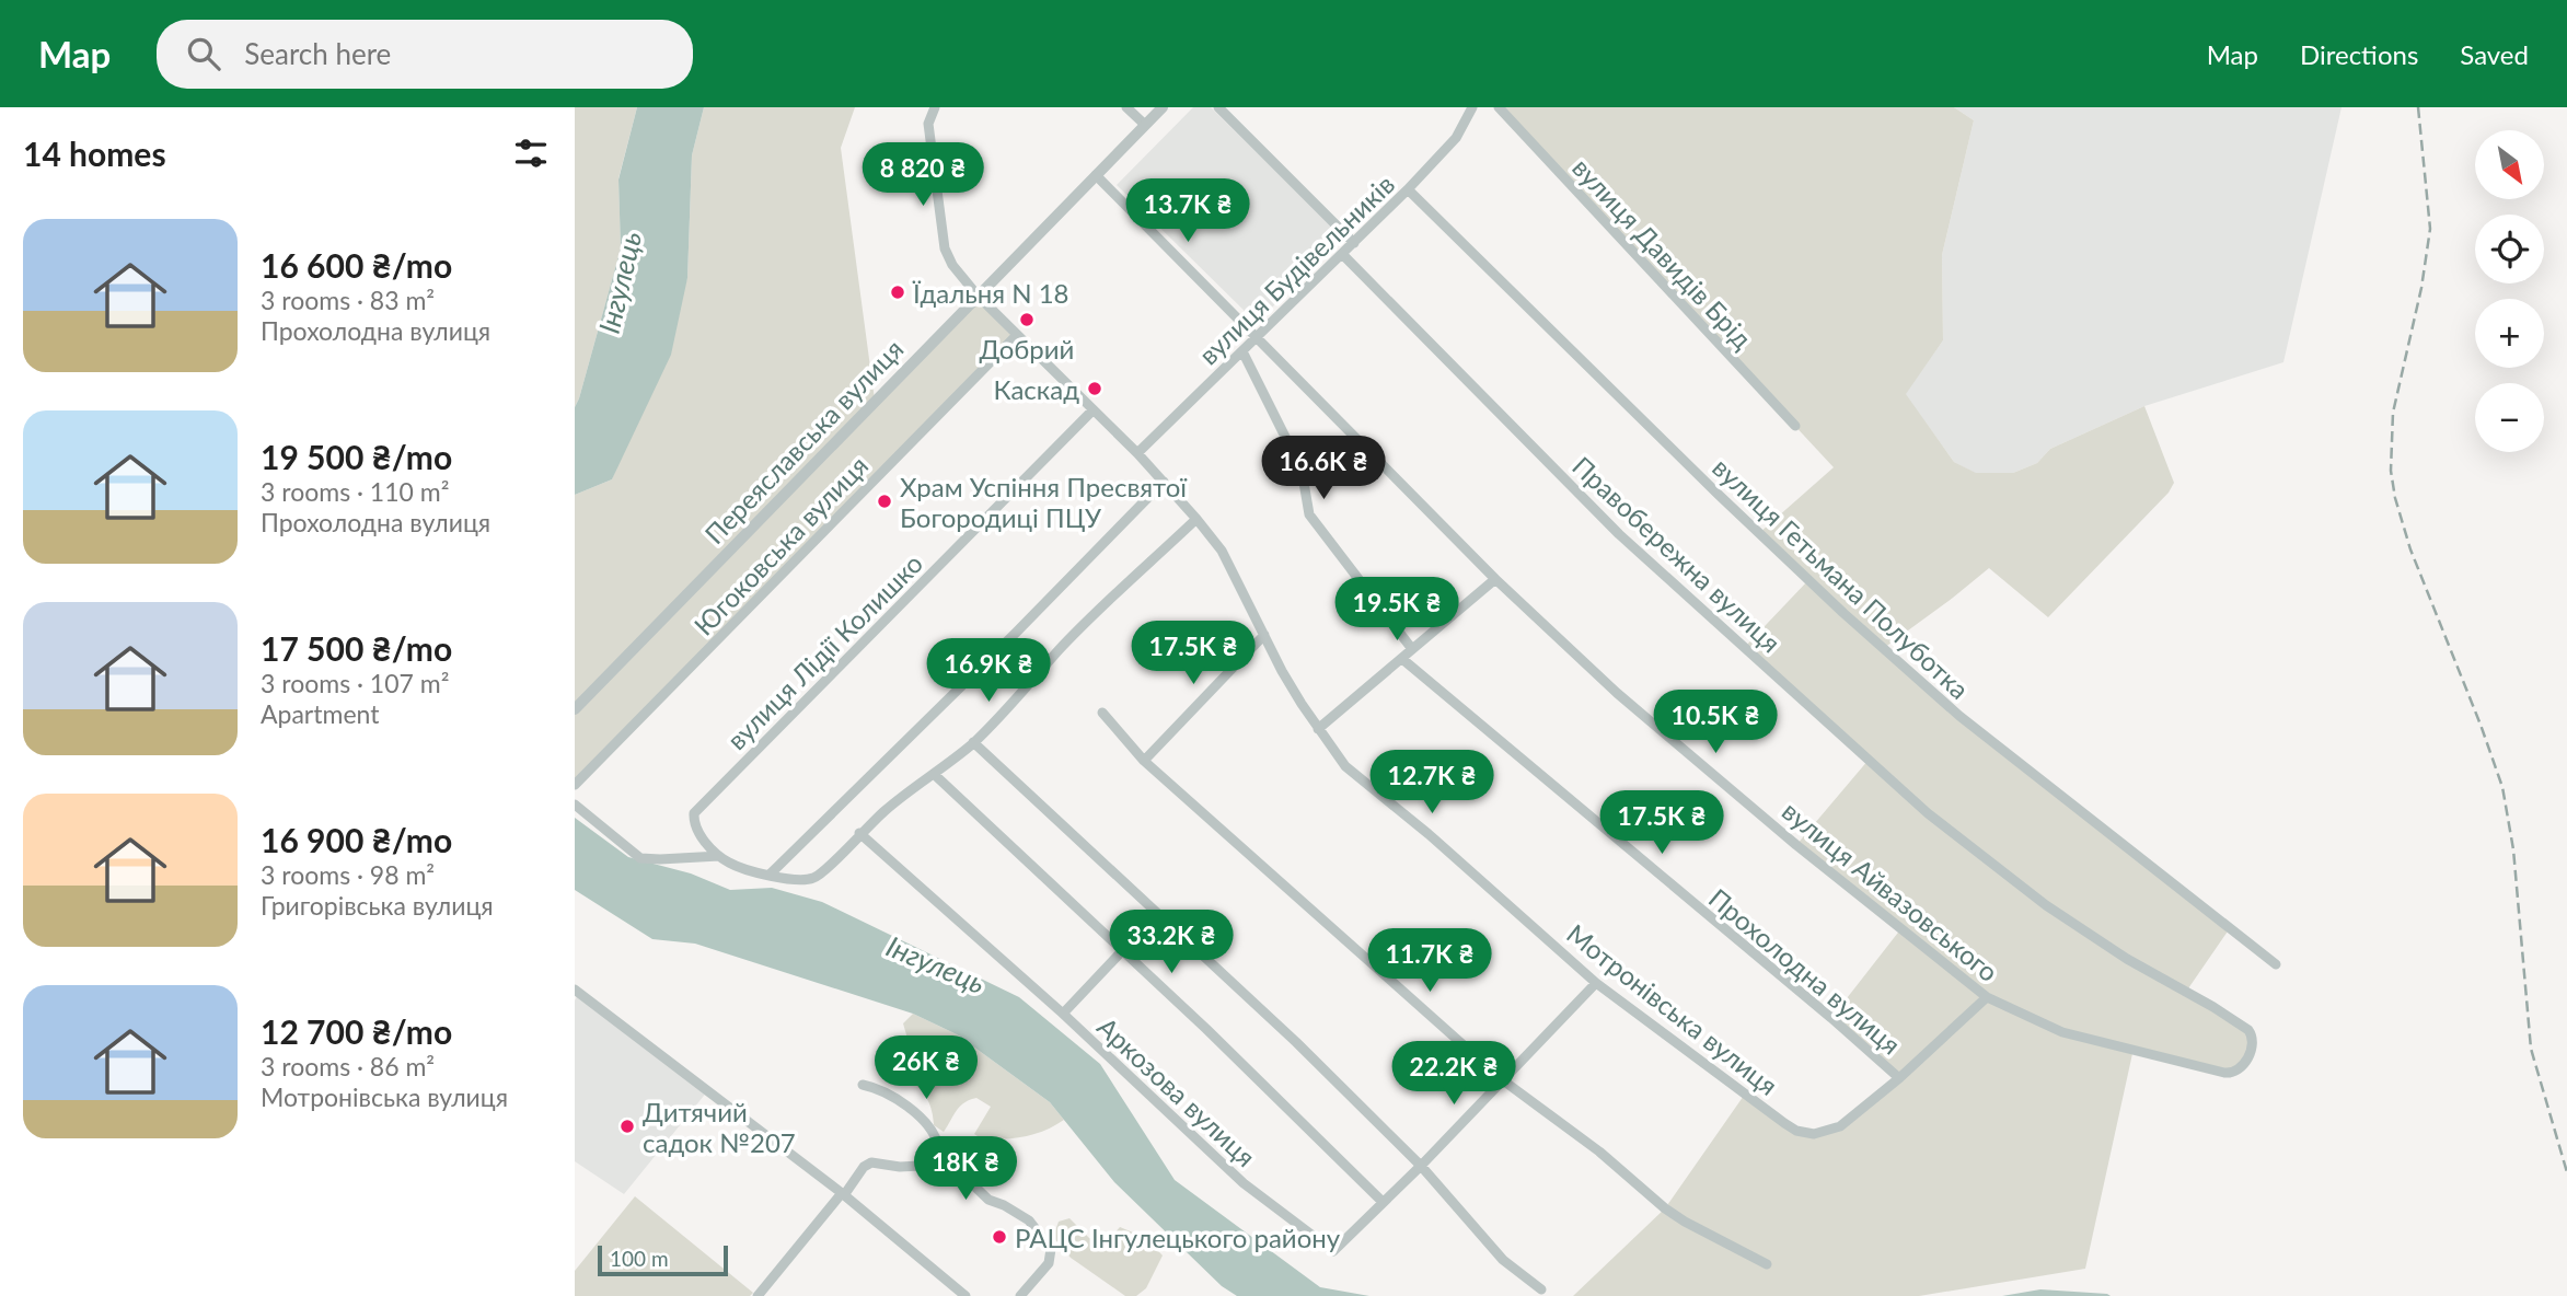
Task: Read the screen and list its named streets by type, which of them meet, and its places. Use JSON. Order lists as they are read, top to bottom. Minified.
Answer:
{"streets":{"street":["вулиця Давидів Брід","вулиця Будівельників","Переяславська вулиця","Югоковська вулиця","Правобережна вулиця","вулиця Гетьмана Полуботка","вулиця Лідії Колишко","вулиця Айвазовського","Прохолодна вулиця","Мотронівська вулиця","Аркозова вулиця"]},"crossings":[["вулиця Будівельників","Правобережна вулиця"],["вулиця Будівельників","вулиця Гетьмана Полуботка"],["вулиця Будівельників","вулиця Айвазовського"],["вулиця Будівельників","Мотронівська вулиця"],["Переяславська вулиця","вулиця Айвазовського"],["Переяславська вулиця","Мотронівська вулиця"],["Югоковська вулиця","Мотронівська вулиця"],["Правобережна вулиця","вулиця Айвазовського"],["вулиця Лідії Колишко","Мотронівська вулиця"],["вулиця Лідії Колишко","Аркозова вулиця"],["вулиця Айвазовського","Мотронівська вулиця"],["Прохолодна вулиця","Мотронівська вулиця"]],"water":["Інгулець"],"places":["Їдальня N 18","Добрий","Каскад","Храм Успіння Пресвятої Богородиці ПЦУ","Дитячий садок №207","РАЦС Інгулецького району"],"scale_bar":"100 m","north":"bottom right","page":{"header":"Map","search":"Search here","nav":["Map","Directions","Saved"],"heading":"14 homes","map_buttons":["+","−"],"price":["8 820 ₴","13.7K ₴","16.6K ₴","19.5K ₴","17.5K ₴","16.9K ₴","10.5K ₴","12.7K ₴","17.5K ₴","33.2K ₴","11.7K ₴","26K ₴","22.2K ₴","18K ₴"],"list":[{"name":"16 600 ₴/mo","note":"3 rooms · 83 m² · Прохолодна вулиця"},{"name":"19 500 ₴/mo","note":"3 rooms · 110 m² · Прохолодна вулиця"},{"name":"17 500 ₴/mo","note":"3 rooms · 107 m² · Apartment"},{"name":"16 900 ₴/mo","note":"3 rooms · 98 m² · Григорівська вулиця"},{"name":"12 700 ₴/mo","note":"3 rooms · 86 m² · Мотронівська вулиця"}],"scale":"100 m"}}
